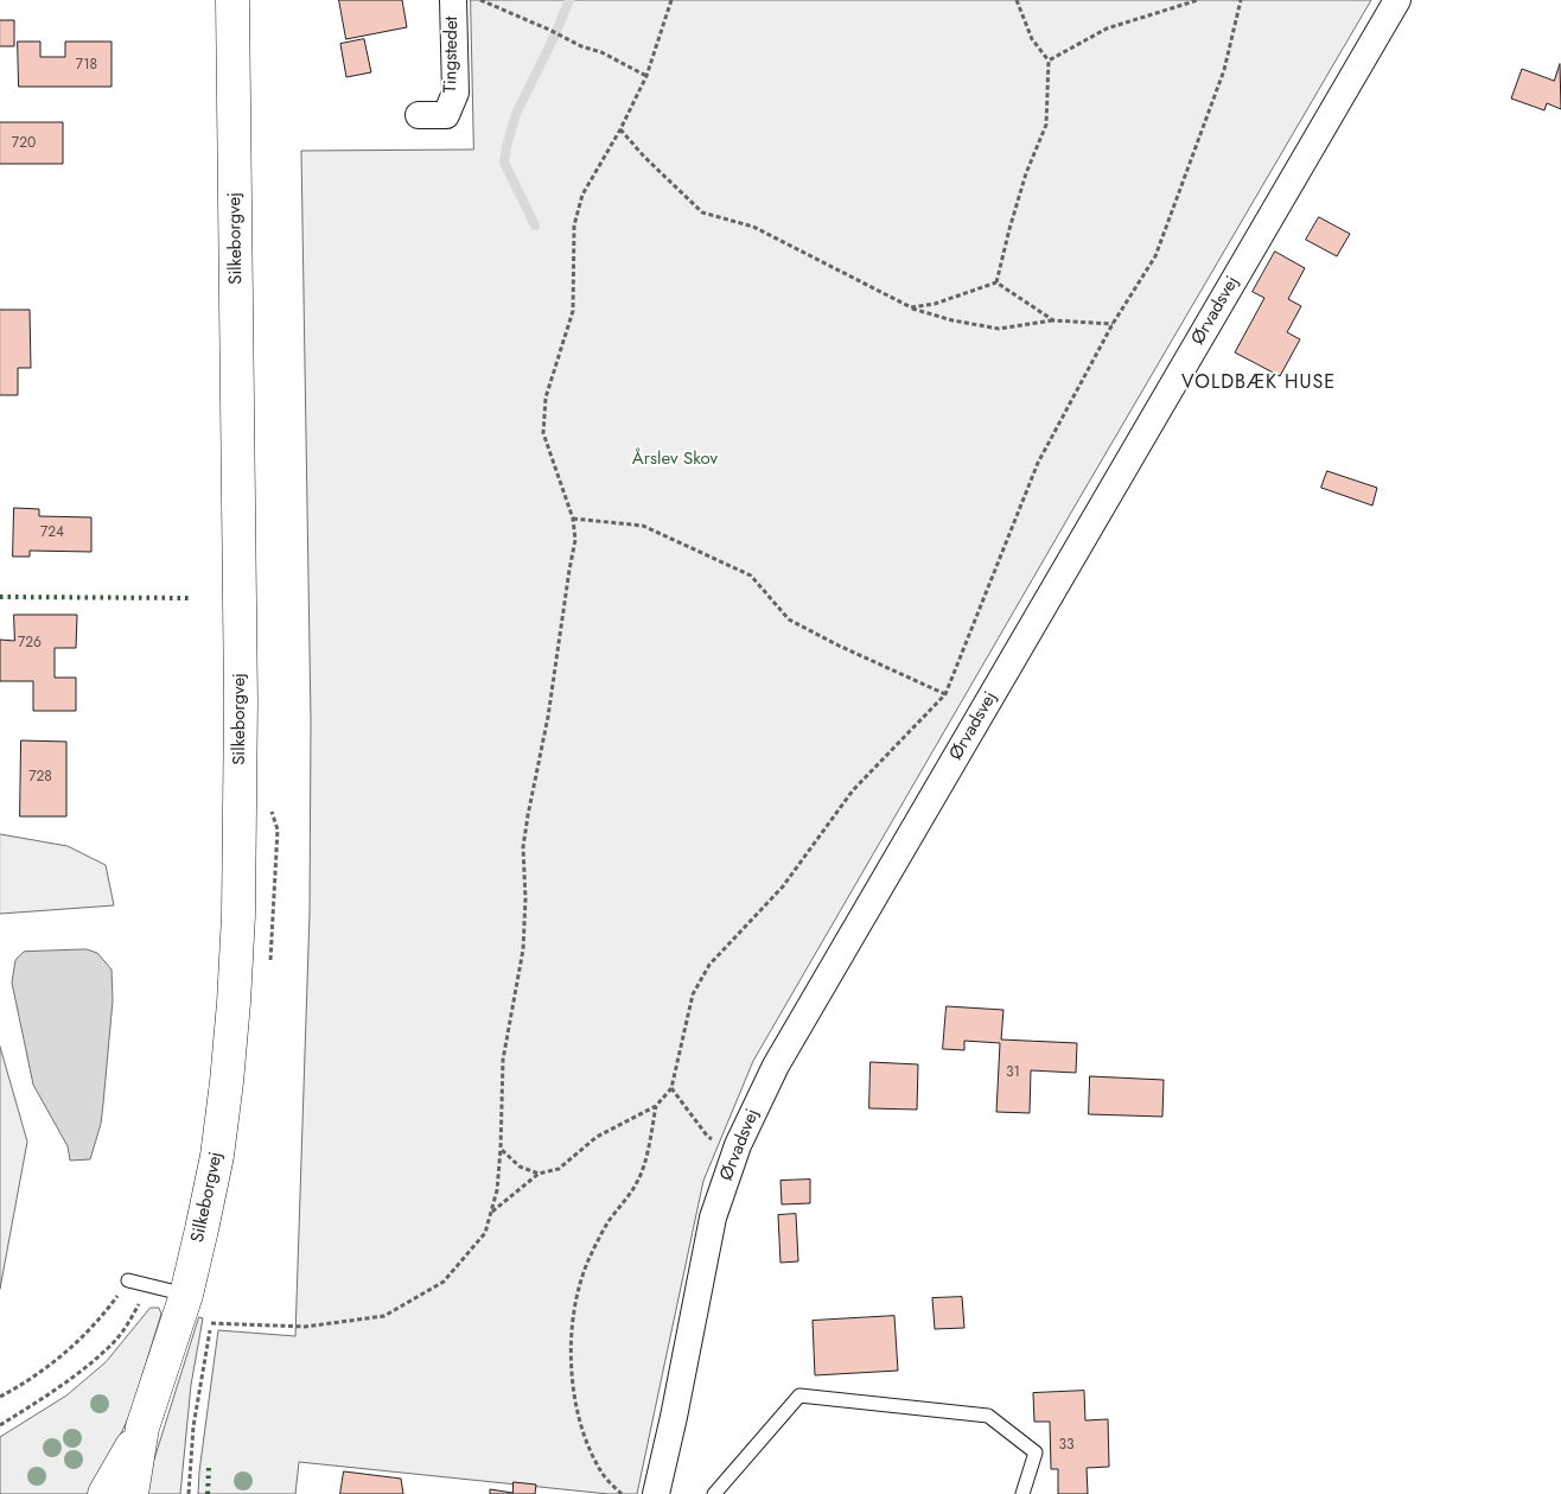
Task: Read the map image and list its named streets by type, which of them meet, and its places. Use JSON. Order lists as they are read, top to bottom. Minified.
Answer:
{"streets":{"main road":["Silkeborgvej"],"street":["Tingstedet","Ørvadsvej"]},"districts":["VOLDBÆK HUSE"],"parks":["Årslev Skov"],"house_numbers":["718","720","724","726","728","31","33"]}
